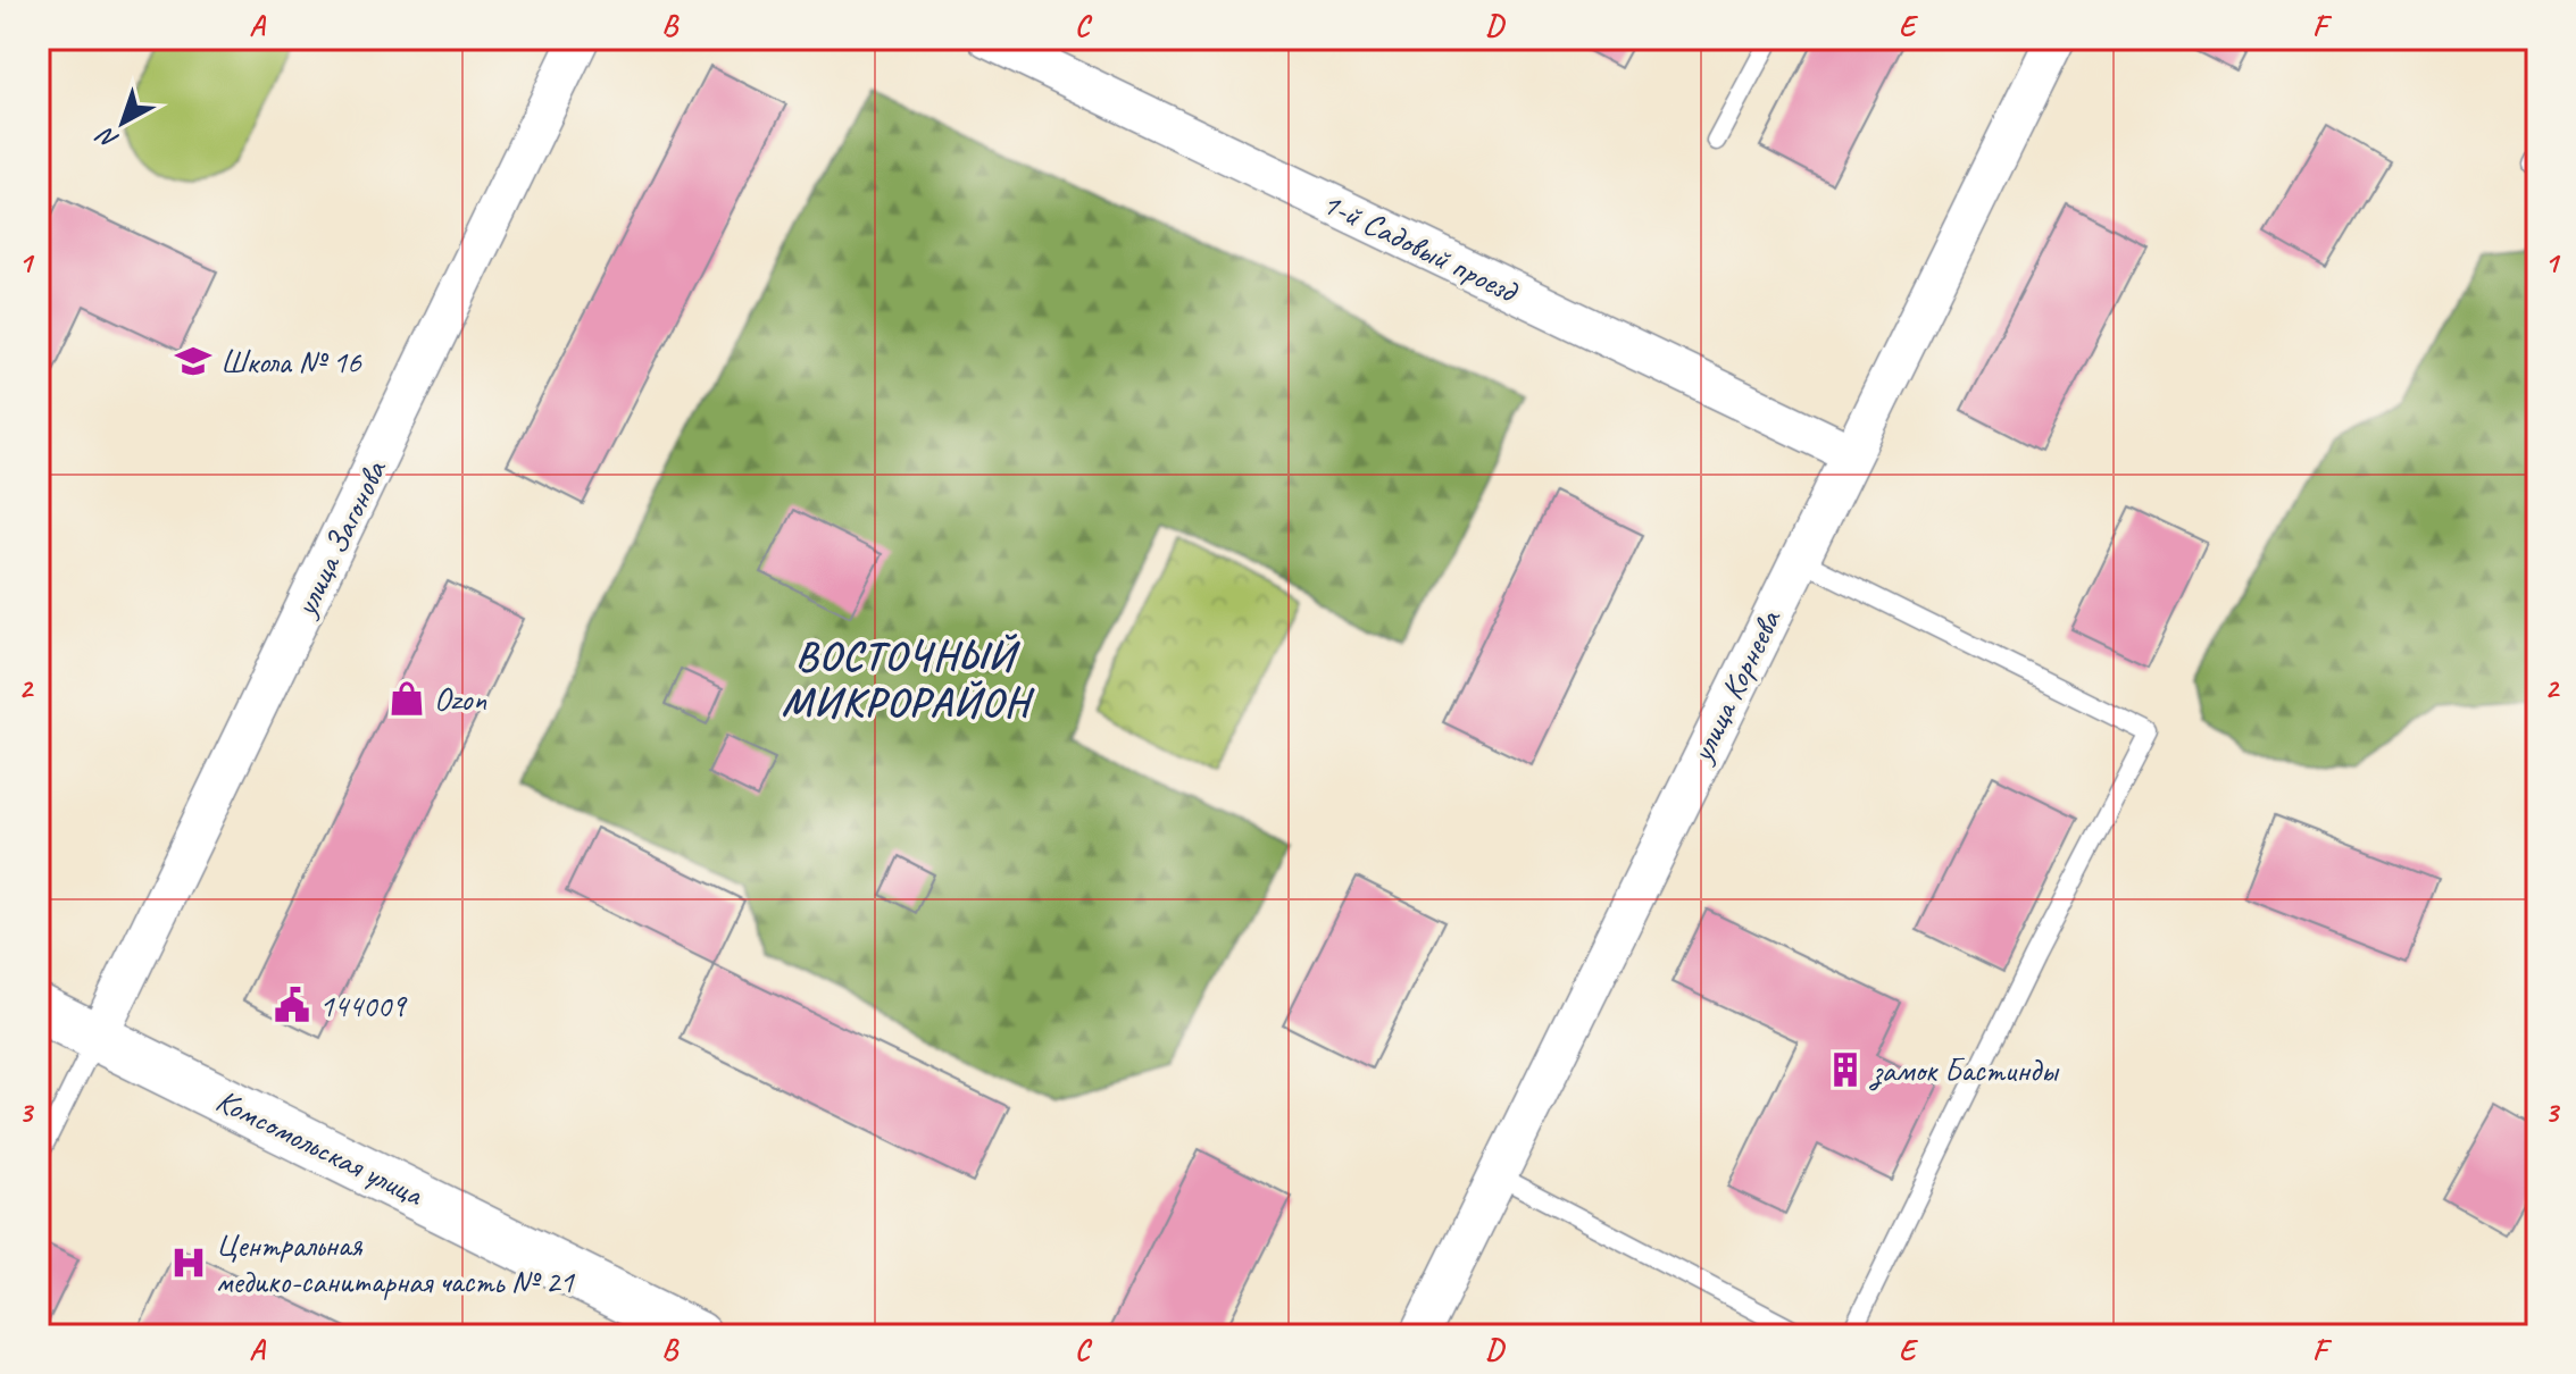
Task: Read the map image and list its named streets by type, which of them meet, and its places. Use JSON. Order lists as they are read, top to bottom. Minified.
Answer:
{"streets":{"street":["1-й Садовый проезд","улица Загонова","улица Корнеева","Комсомольская улица"]},"crossings":[["1-й Садовый проезд","улица Корнеева"],["улица Загонова","Комсомольская улица"]],"districts":["ВОСТОЧНЫЙ МИКРОРАЙОН"],"places":{"school or university":["Школа № 16"],"shop":["Ozon"],"public building":["144009"],"building":["замок Бастинды"],"hospital":["Центральная медико-санитарная часть № 21"]},"north":"bottom left","grid":{"columns":["A","B","C","D","E","F"],"rows":["1","2","3"]}}
